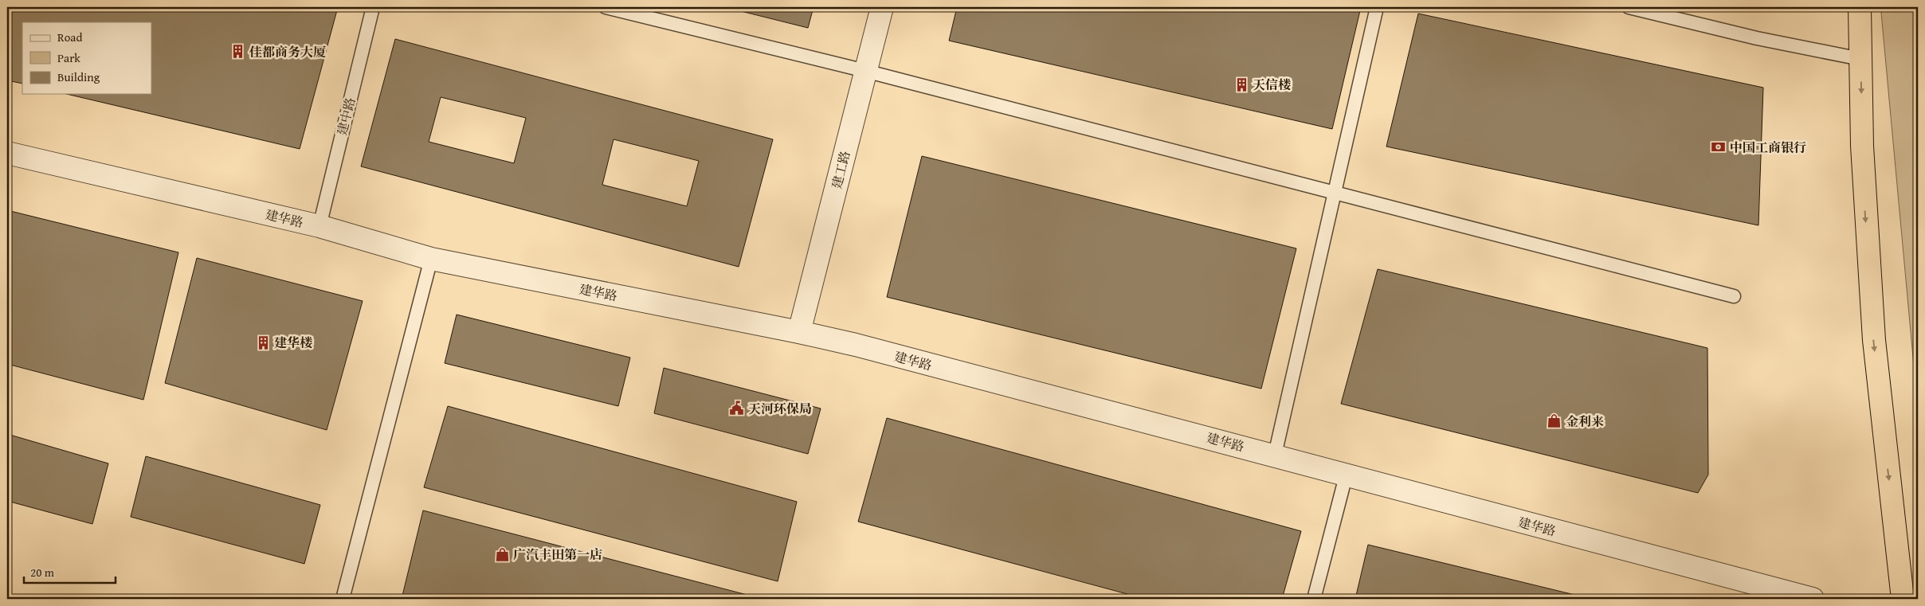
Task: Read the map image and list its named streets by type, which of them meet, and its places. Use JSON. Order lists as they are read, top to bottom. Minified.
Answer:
{"streets":{"street":["建工路","建华路"],"lane":["建中路"]},"crossings":[["建中路","建华路"],["建工路","建华路"]],"places":{"building":["佳都商务大厦","天信楼","建华楼"],"bank":["中国工商银行"],"public building":["天河环保局"],"shop":["金利来","广汽丰田第一店"]},"legend":["Road","Park","Building"],"scale_bar":"20 m"}
